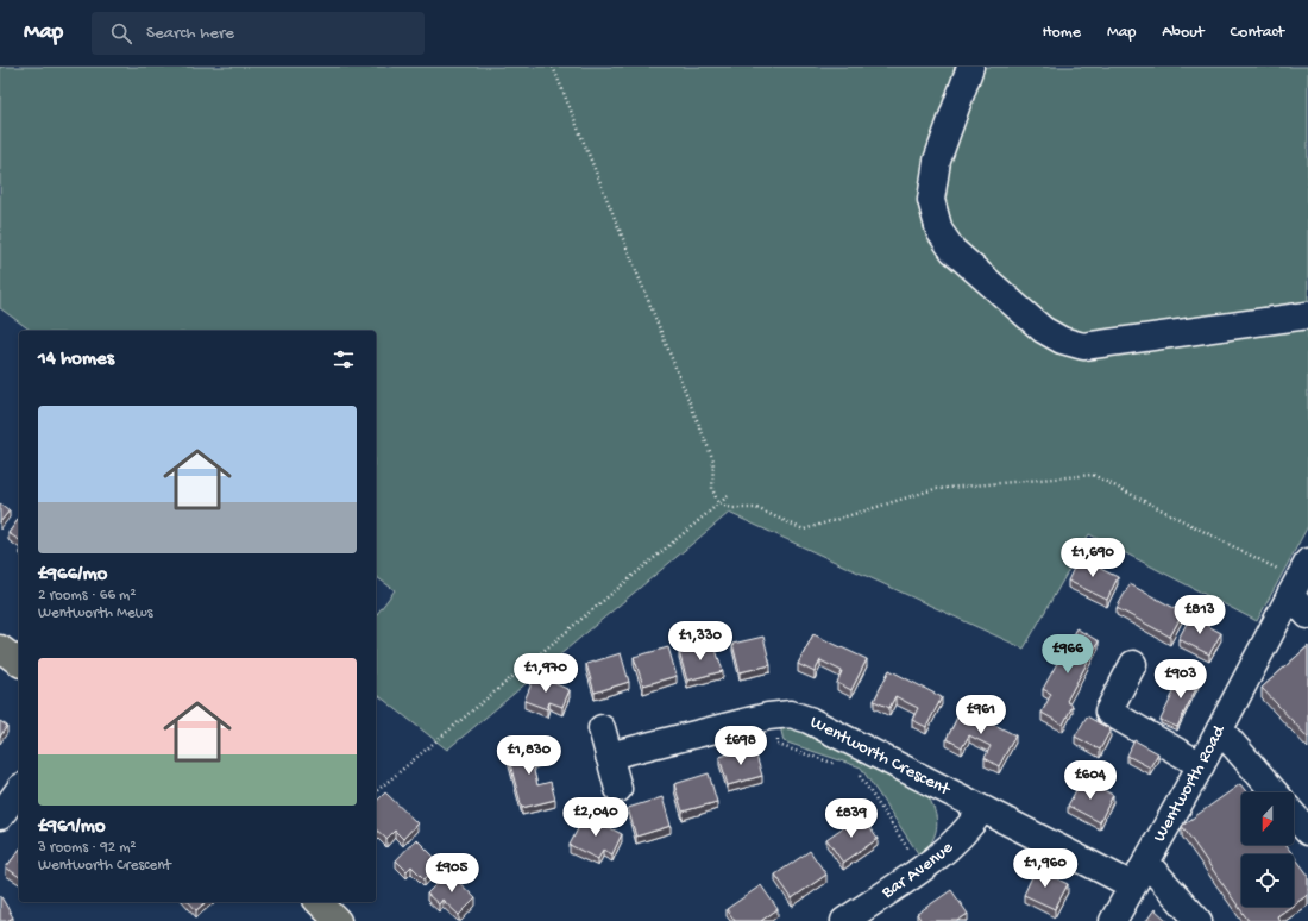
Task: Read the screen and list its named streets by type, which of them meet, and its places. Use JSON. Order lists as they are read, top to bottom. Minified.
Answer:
{"streets":{"street":["Wentworth Crescent","Wentworth Road","Bar Avenue"]},"crossings":[["Wentworth Crescent","Wentworth Road"],["Wentworth Crescent","Bar Avenue"]],"north":"bottom","page":{"header":"Map","search":"Search here","nav":["Home","Map","About","Contact"],"heading":"14 homes","list":[{"name":"£966/mo","note":"2 rooms · 66 m² · Wentworth Mews"},{"name":"£961/mo","note":"3 rooms · 92 m² · Wentworth Crescent"}],"price":["£1,690","£813","£1,330","£966","£1,970","£903","£961","£698","£1,830","£604","£2,040","£839","£1,960","£905"]}}
